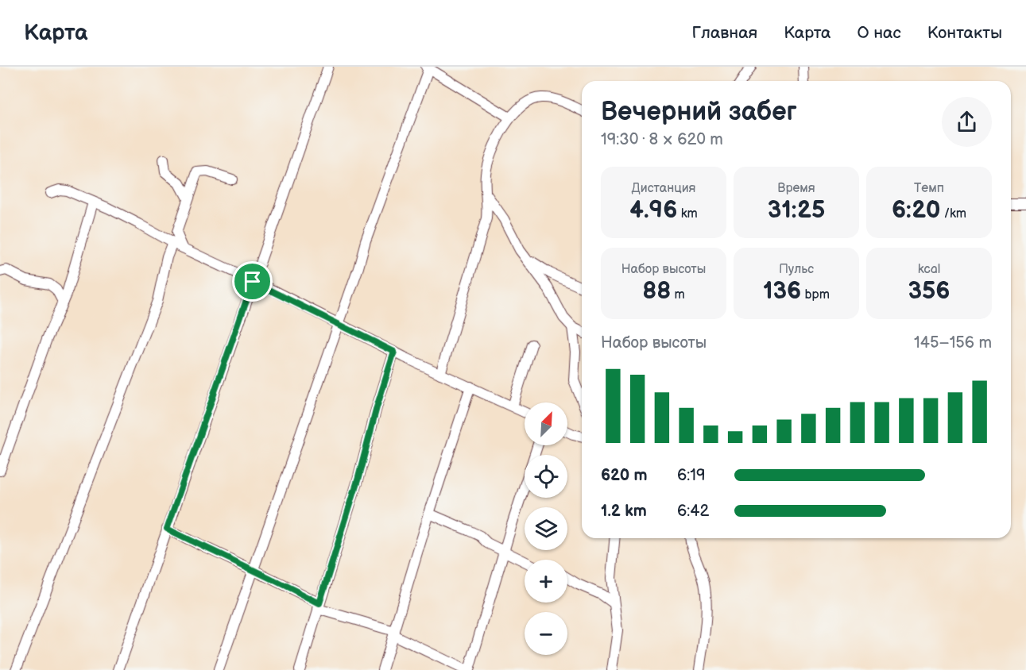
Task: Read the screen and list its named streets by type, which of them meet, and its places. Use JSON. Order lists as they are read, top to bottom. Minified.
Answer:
{"north":"top right","page":{"header":"Карта","nav":["Главная","Карта","О нас","Контакты"],"heading":["Вечерний забег","19:30 · 8 × 620 m"],"stats":[["Дистанция","4.96 km"],["Время","31:25"],["Темп","6:20 /km"],["Набор высоты","88 m"],["Пульс","136 bpm"],["kcal","356"]],"chart":["Набор высоты","145–156 m"],"map_buttons":["+","−"],"list":[{"name":"620 m","note":"6:19"},{"name":"1.2 km","note":"6:42"}]}}
